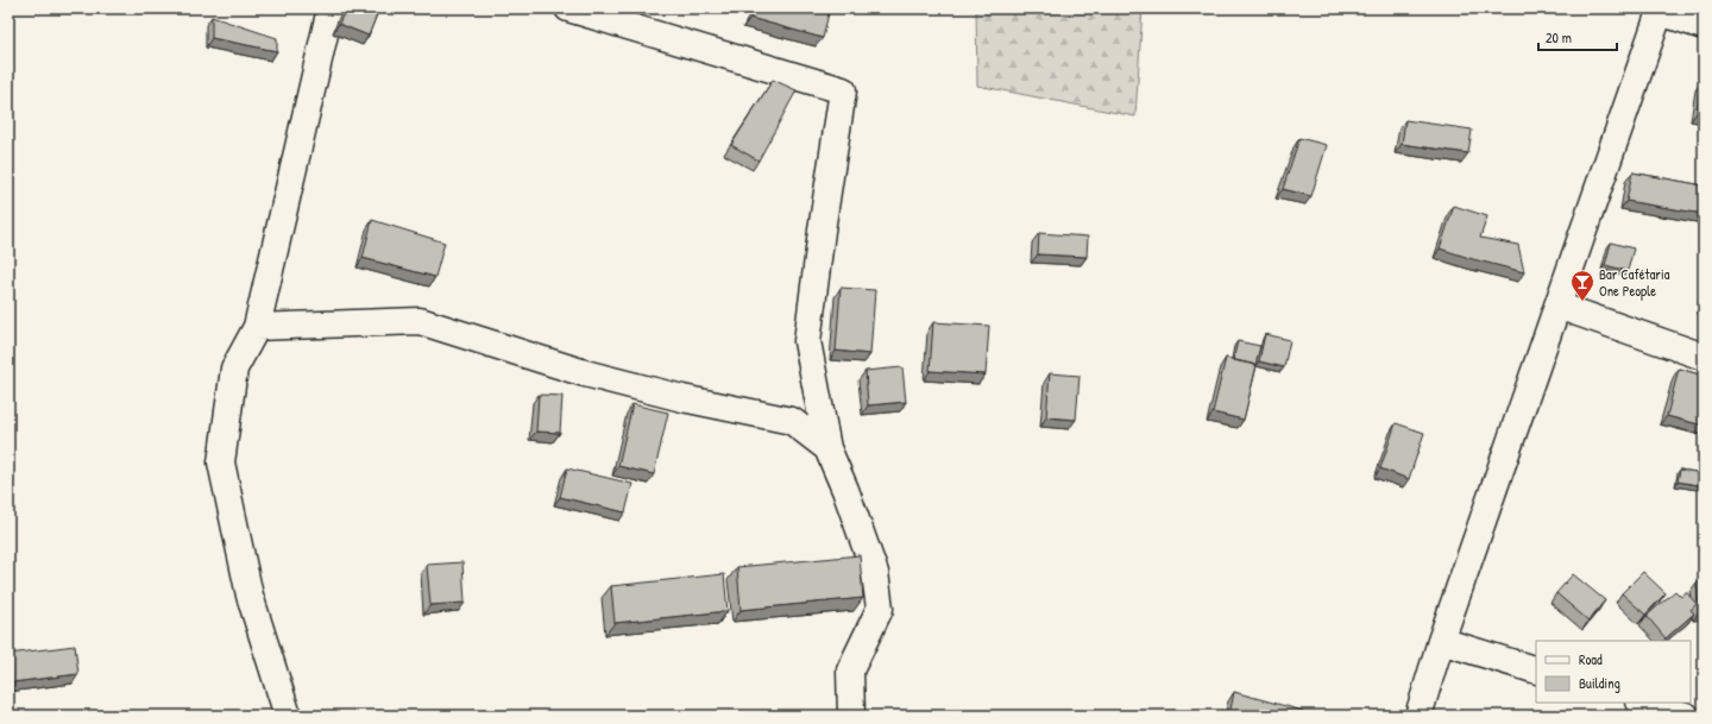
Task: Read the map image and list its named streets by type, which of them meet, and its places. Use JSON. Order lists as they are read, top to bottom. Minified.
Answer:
{"places":{"bar":["Bar Cafétaria One People"]},"legend":["Road","Building"],"scale_bar":"20 m"}
